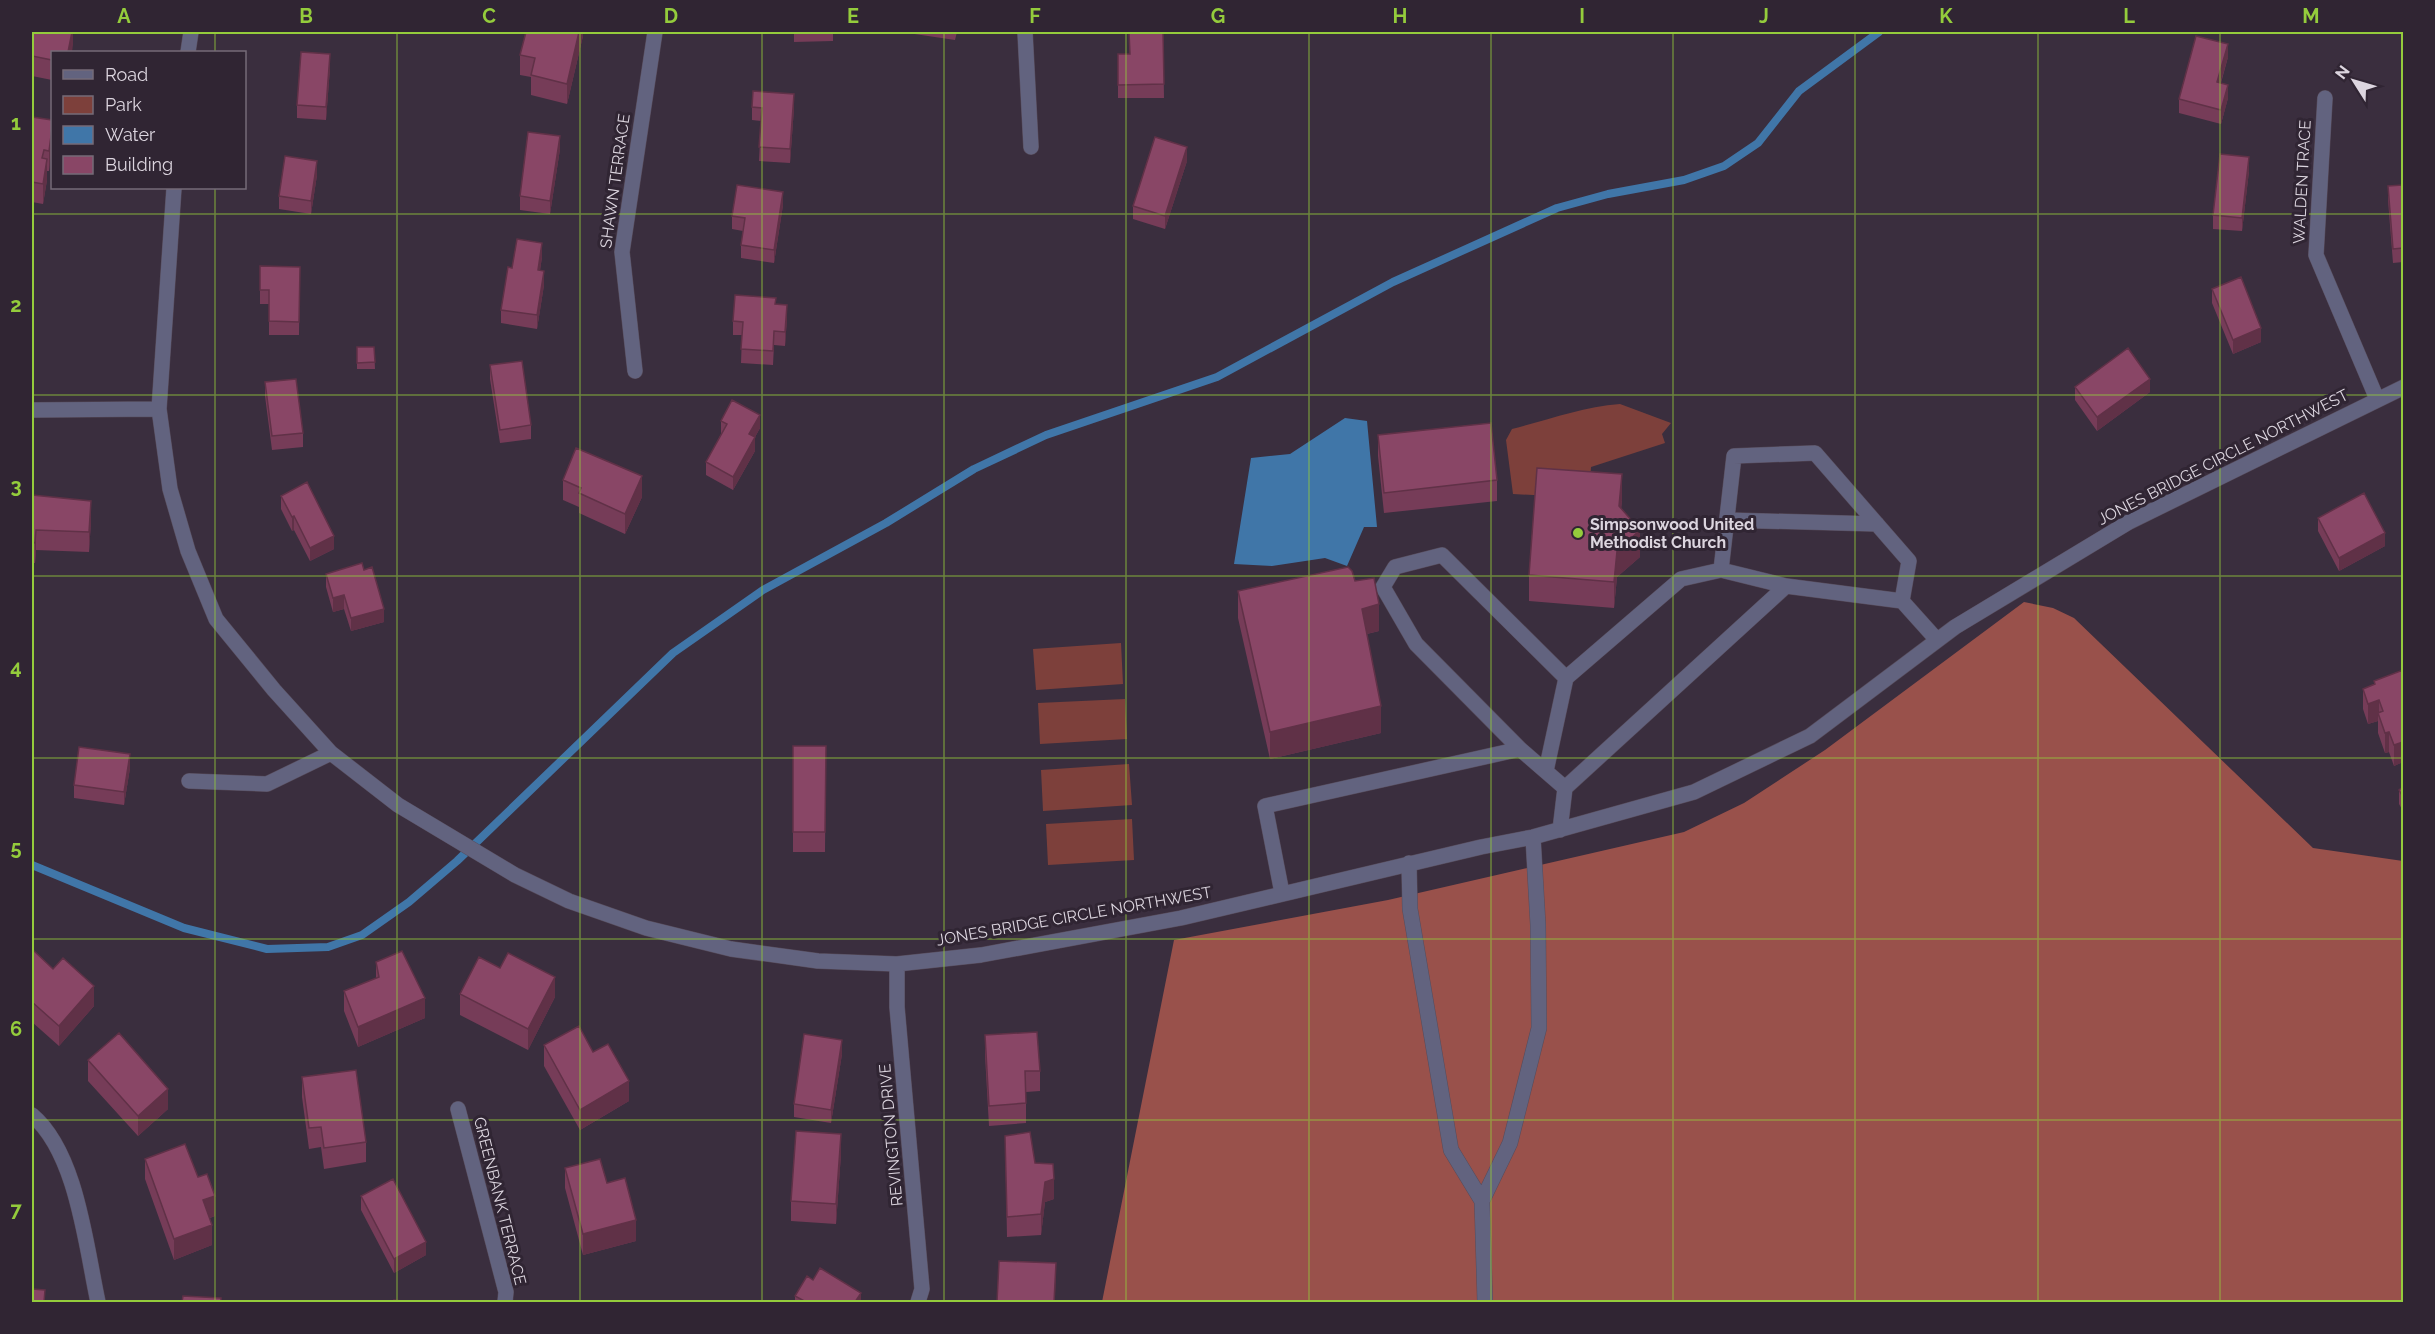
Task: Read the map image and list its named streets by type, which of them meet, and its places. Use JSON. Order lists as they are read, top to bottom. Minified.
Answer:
{"streets":{"street":["SHAWN TERRACE","WALDEN TRACE","JONES BRIDGE CIRCLE NORTHWEST","REVINGTON DRIVE","GREENBANK TERRACE"]},"crossings":[["WALDEN TRACE","JONES BRIDGE CIRCLE NORTHWEST"],["JONES BRIDGE CIRCLE NORTHWEST","REVINGTON DRIVE"]],"places":["Simpsonwood United Methodist Church"],"legend":["Road","Park","Water","Building"],"north":"top left","grid":{"columns":["A","B","C","D","E","F","G","H","I","J","K","L","M"],"rows":["1","2","3","4","5","6","7"]}}
